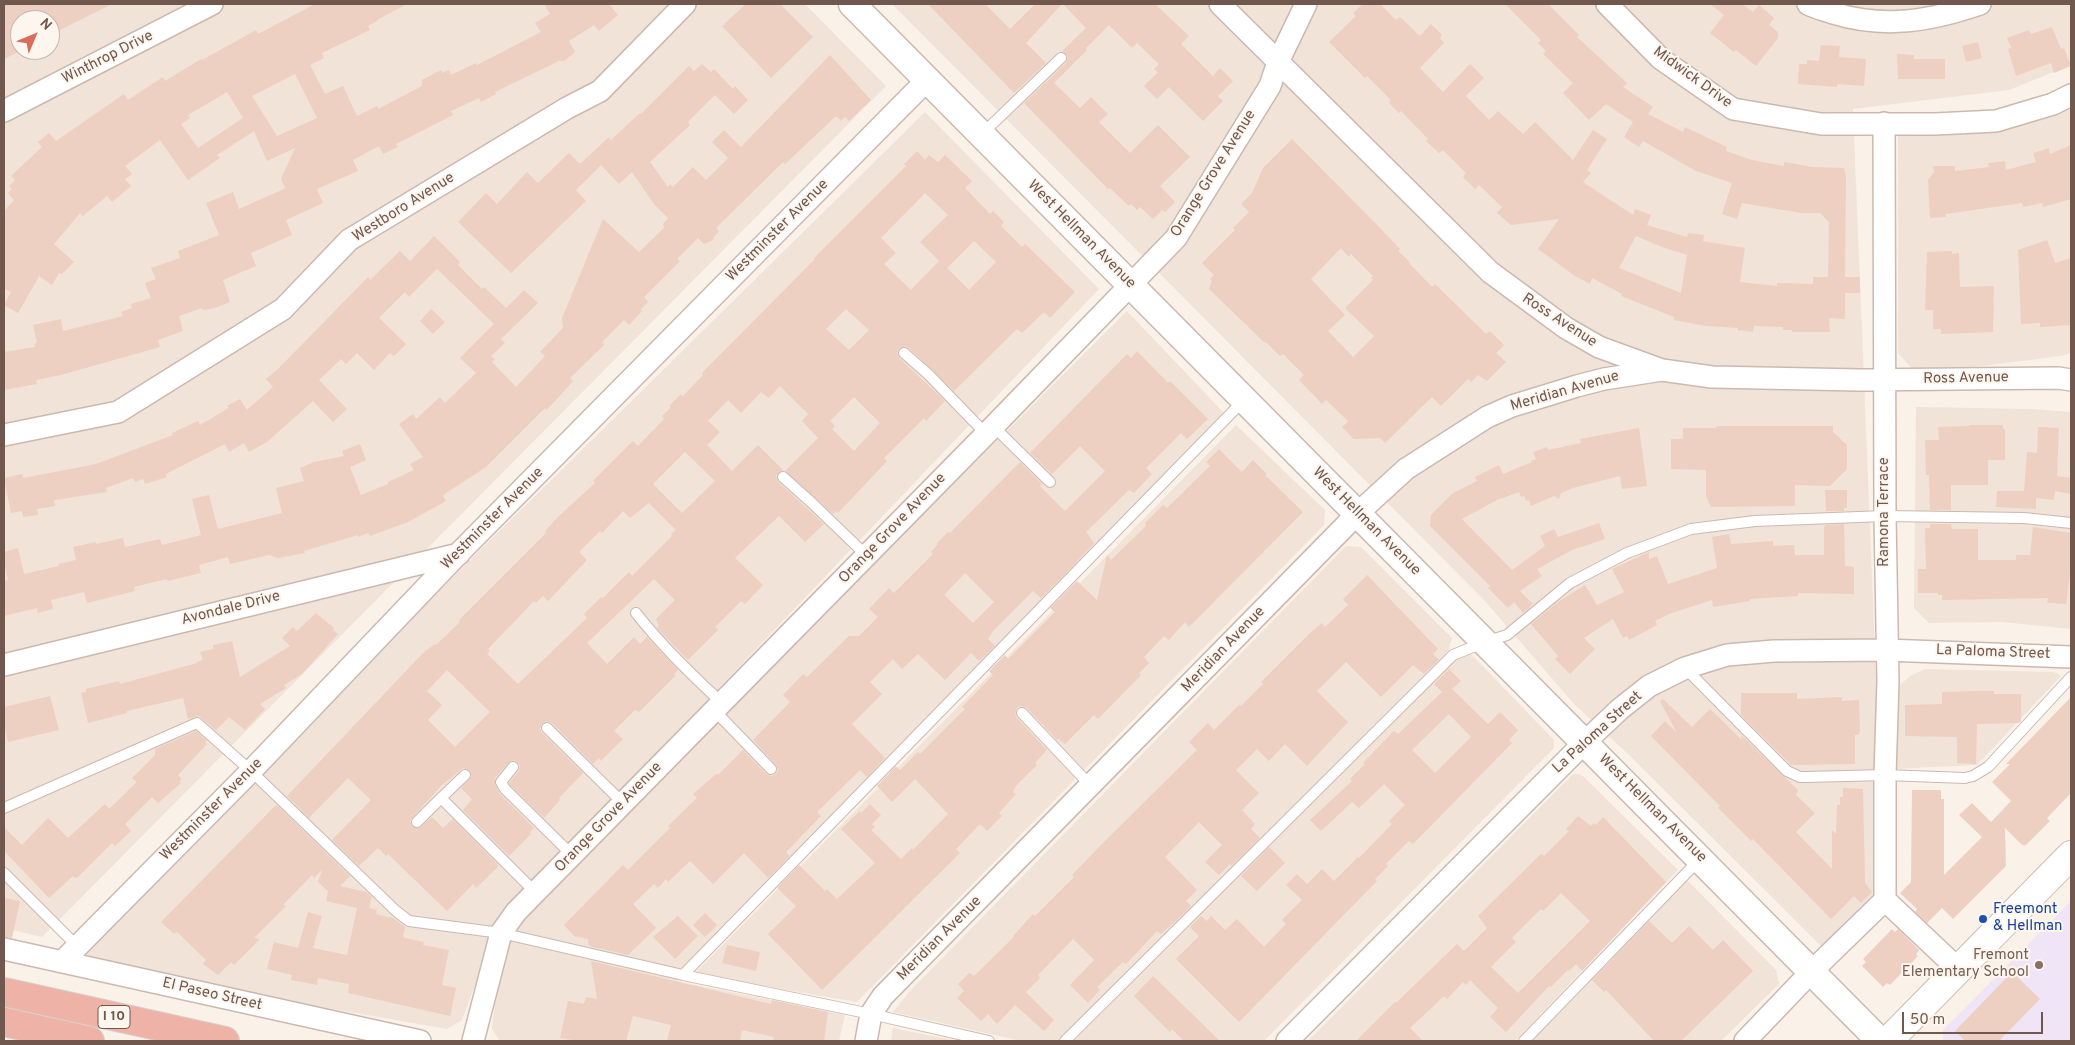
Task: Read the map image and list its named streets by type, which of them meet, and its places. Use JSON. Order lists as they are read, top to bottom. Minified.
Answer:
{"streets":{"highway":["I 10"],"street":["Winthrop Drive","Midwick Drive","Orange Grove Avenue","Westboro Avenue","Westminster Avenue","West Hellman Avenue","Ross Avenue","Meridian Avenue","Ramona Terrace","Avondale Drive","La Paloma Street","El Paseo Street"]},"crossings":[["Midwick Drive","Ramona Terrace"],["Orange Grove Avenue","West Hellman Avenue"],["Orange Grove Avenue","Ross Avenue"],["Westminster Avenue","West Hellman Avenue"],["Westminster Avenue","Avondale Drive"],["Westminster Avenue","El Paseo Street"],["West Hellman Avenue","Meridian Avenue"],["West Hellman Avenue","La Paloma Street"],["Ross Avenue","Meridian Avenue"],["Ross Avenue","Ramona Terrace"],["Ramona Terrace","La Paloma Street"]],"places":["Freemont & Hellman","Fremont Elementary School"],"scale_bar":"50 m","north":"top right"}
